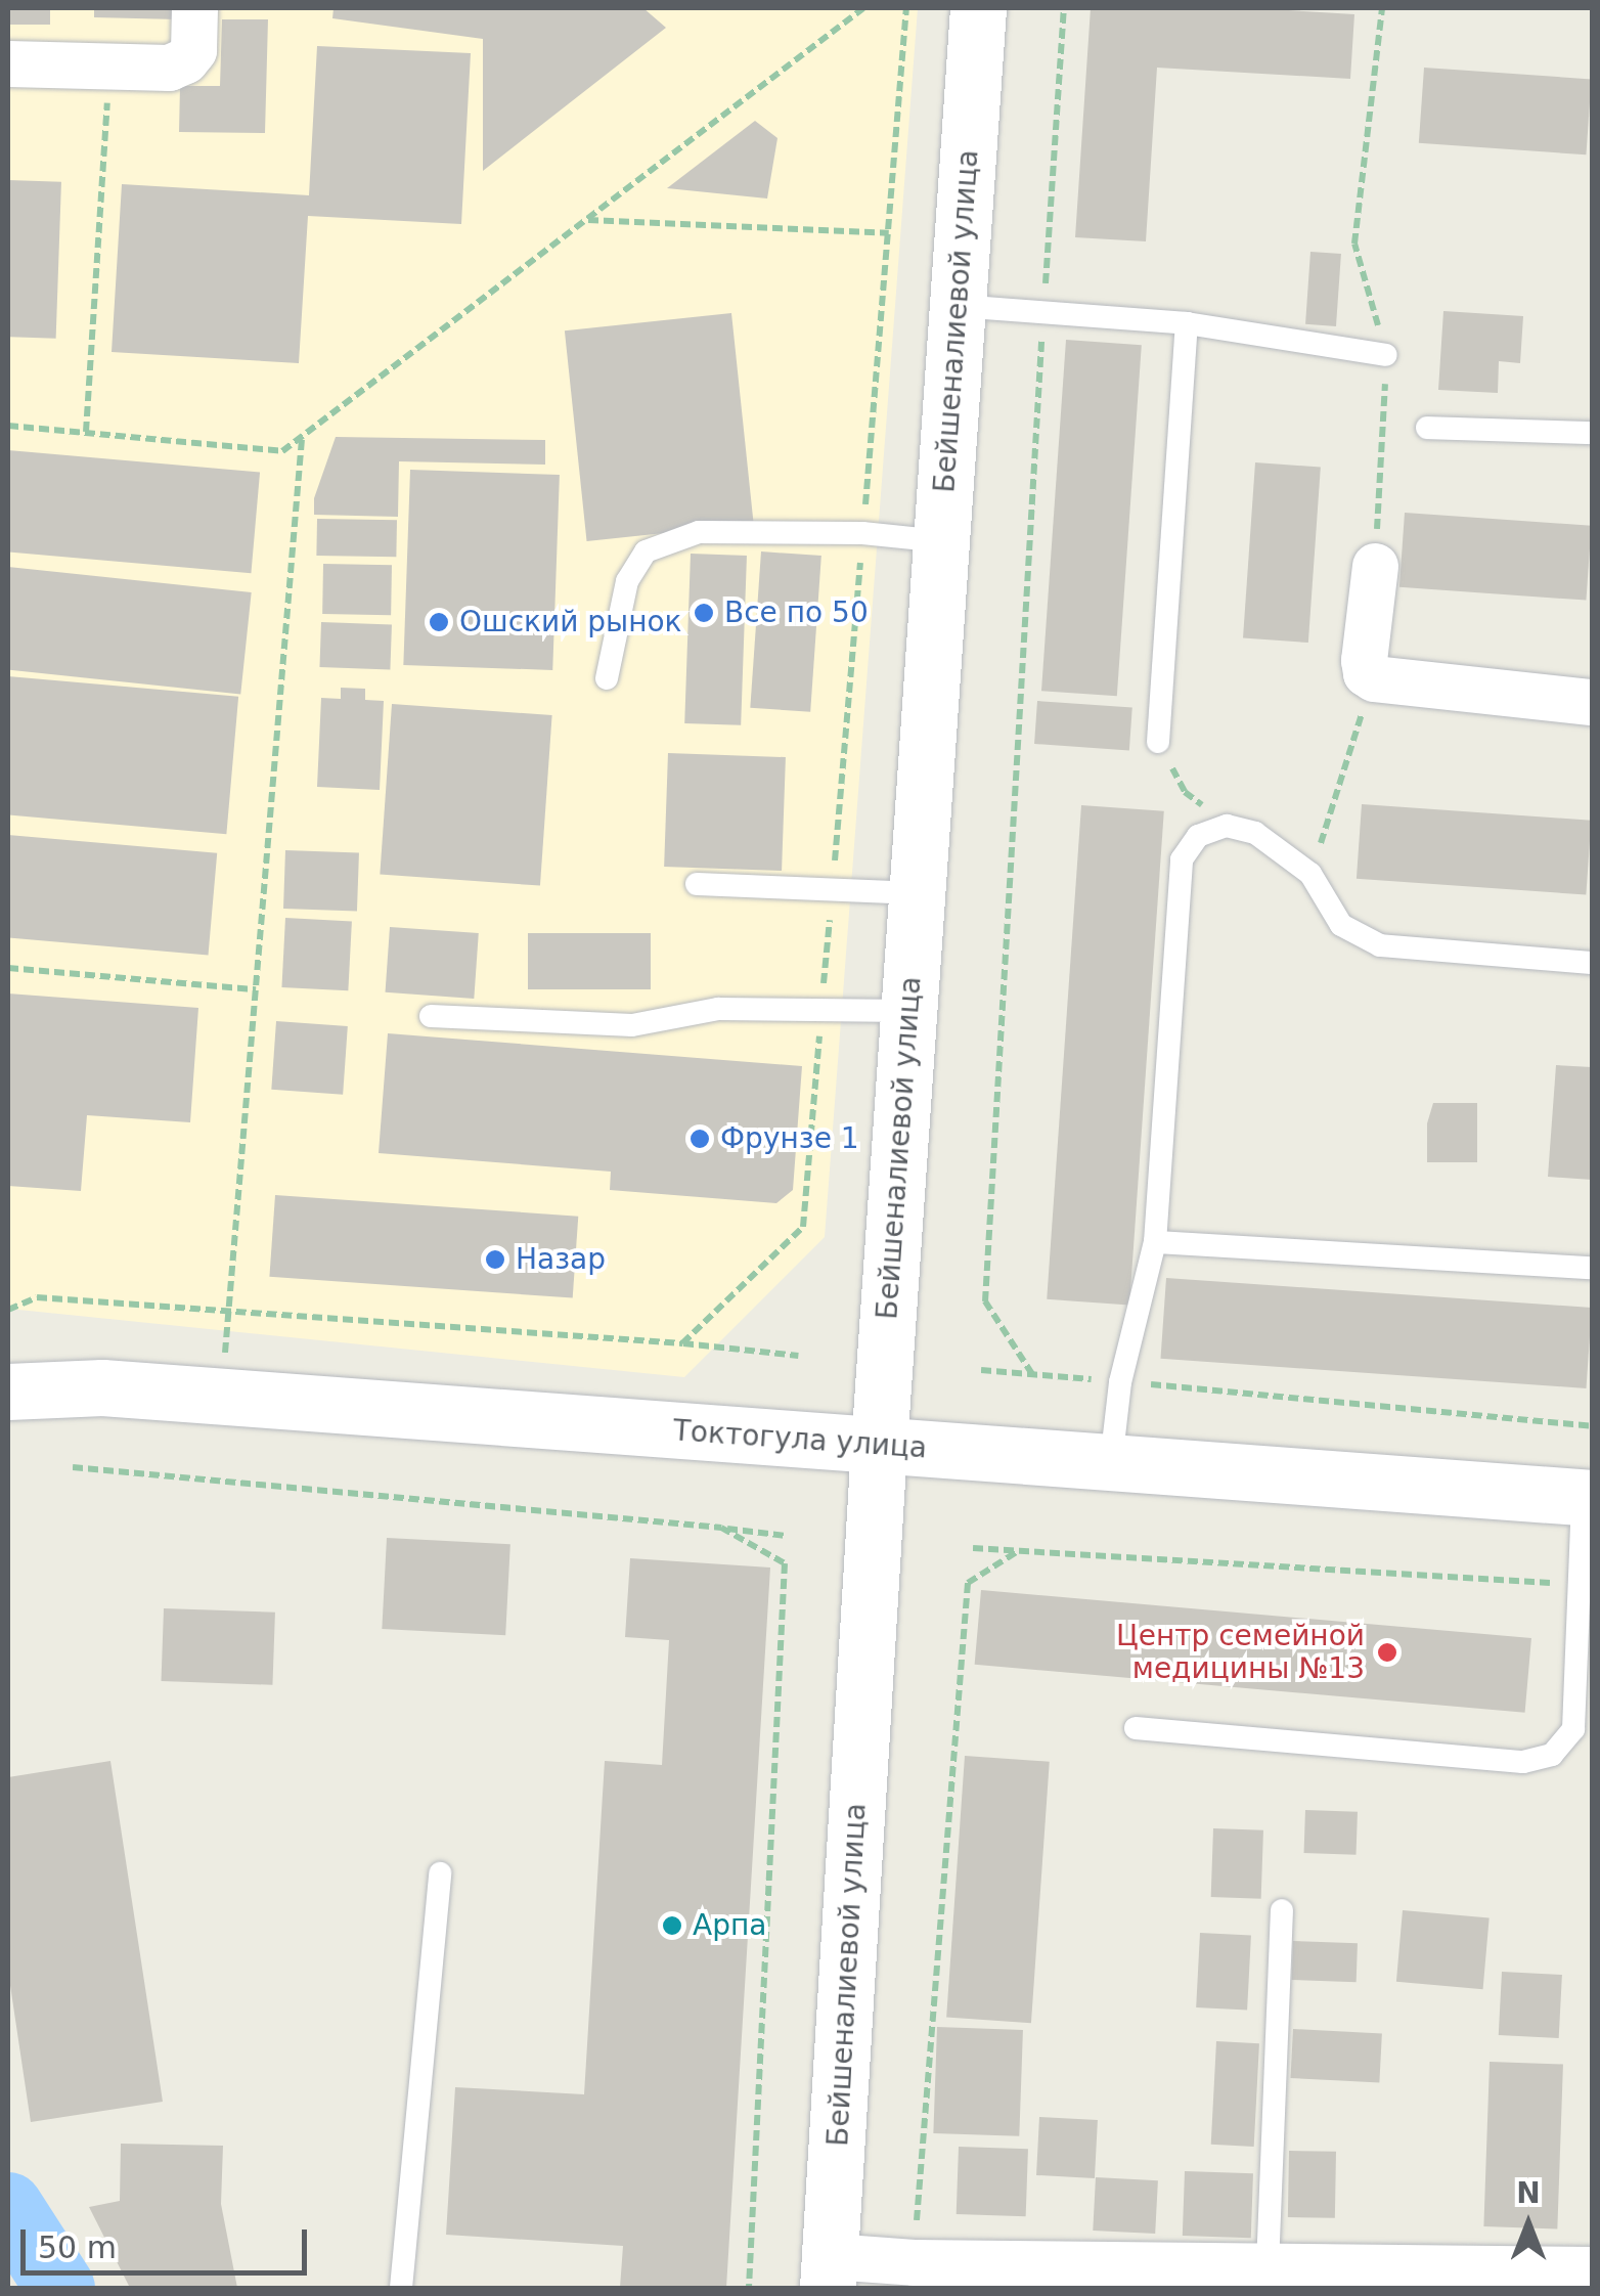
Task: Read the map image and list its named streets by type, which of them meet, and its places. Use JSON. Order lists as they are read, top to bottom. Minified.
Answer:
{"streets":{"street":["Бейшеналиевой улица","Токтогула улица"]},"crossings":[["Бейшеналиевой улица","Токтогула улица"]],"places":["Все по 50","Ошский рынок","Фрунзе 1","Назар","Центр семейной медицины №13","Арпа"],"scale_bar":"50 m","north":"top"}
